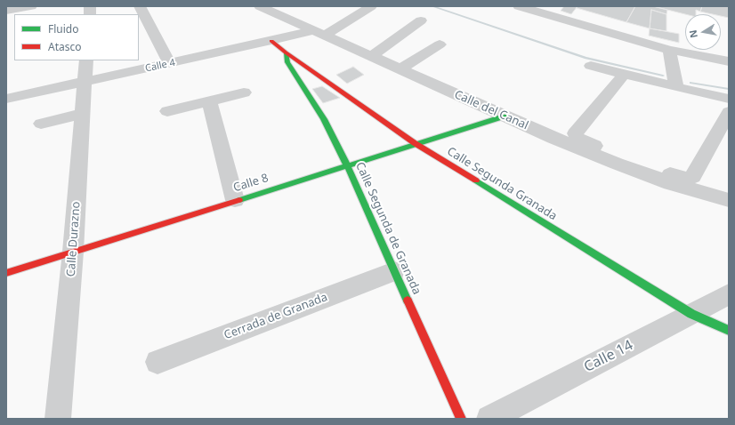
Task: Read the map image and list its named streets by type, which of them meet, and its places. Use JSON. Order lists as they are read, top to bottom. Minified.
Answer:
{"streets":{"street":["Calle 4","Calle del Canal","Calle 8","Calle Segunda Granada","Calle Segunda de Granada","Calle Durazno","Cerrada de Granada","Calle 14"]},"crossings":[["Calle 4","Calle del Canal"],["Calle 4","Calle Segunda Granada"],["Calle 4","Calle Durazno"],["Calle del Canal","Calle 8"],["Calle 8","Calle Segunda Granada"],["Calle 8","Calle Segunda de Granada"],["Calle 8","Calle Durazno"],["Calle Segunda Granada","Calle Segunda de Granada"],["Calle Segunda Granada","Calle 14"],["Calle Segunda de Granada","Cerrada de Granada"]],"legend":["Fluido","Atasco"],"north":"left"}
